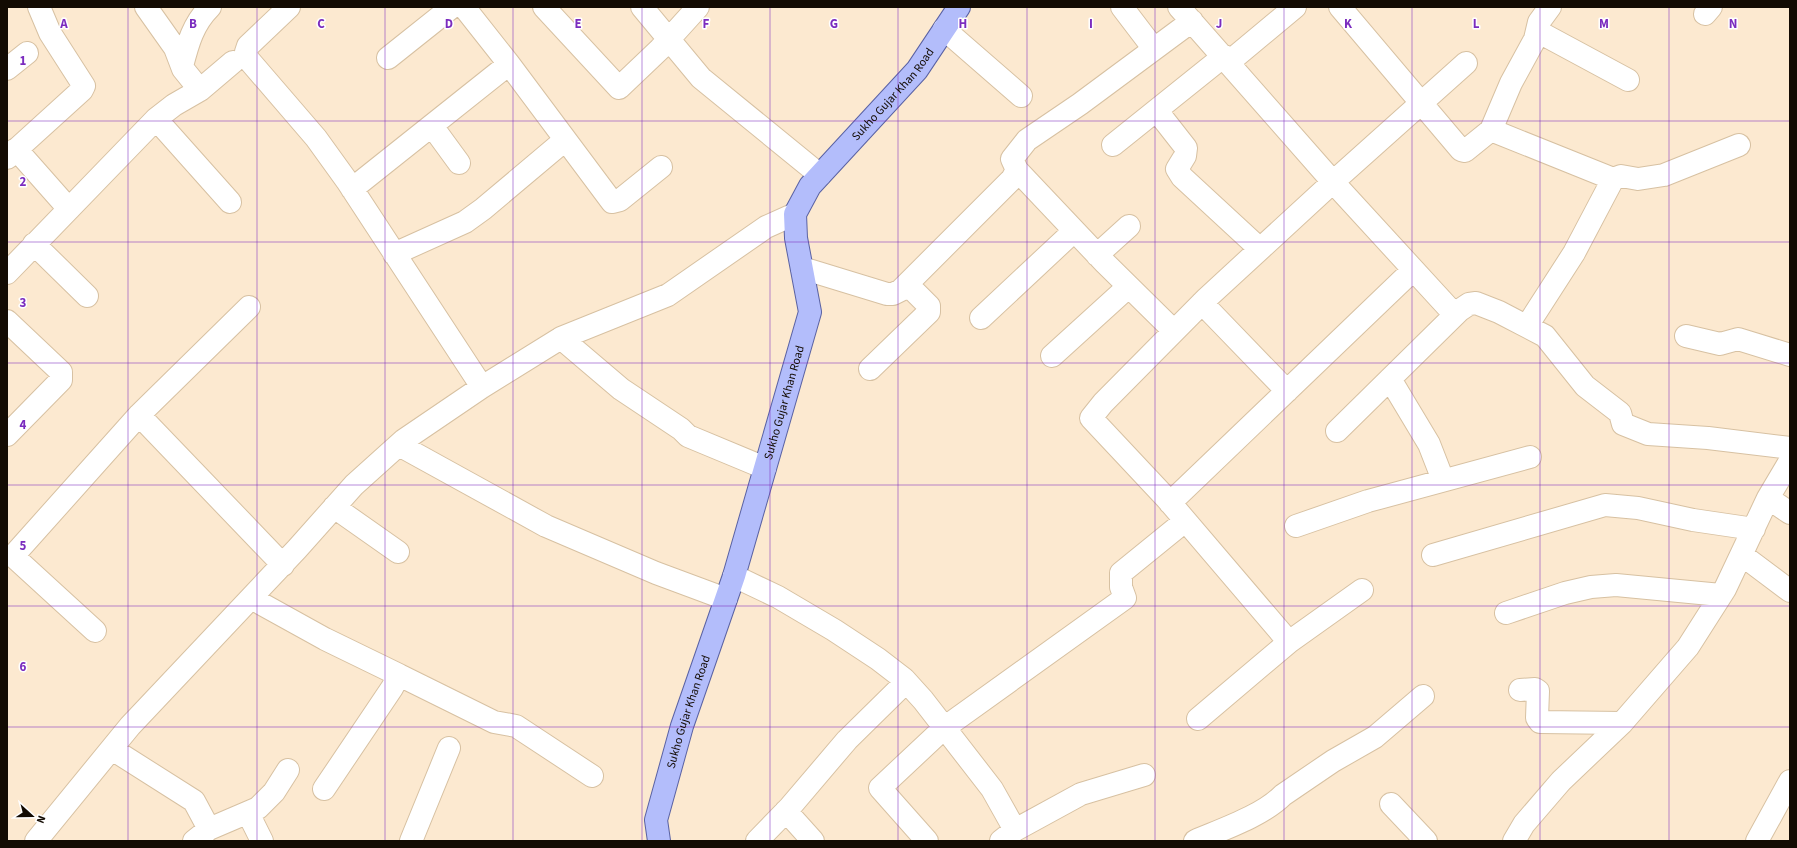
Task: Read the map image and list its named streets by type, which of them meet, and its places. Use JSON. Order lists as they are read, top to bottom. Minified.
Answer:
{"streets":{"main road":["Sukho Gujar Khan Road"]},"north":"right","grid":{"columns":["A","B","C","D","E","F","G","H","I","J","K","L","M","N"],"rows":["1","2","3","4","5","6"]}}
